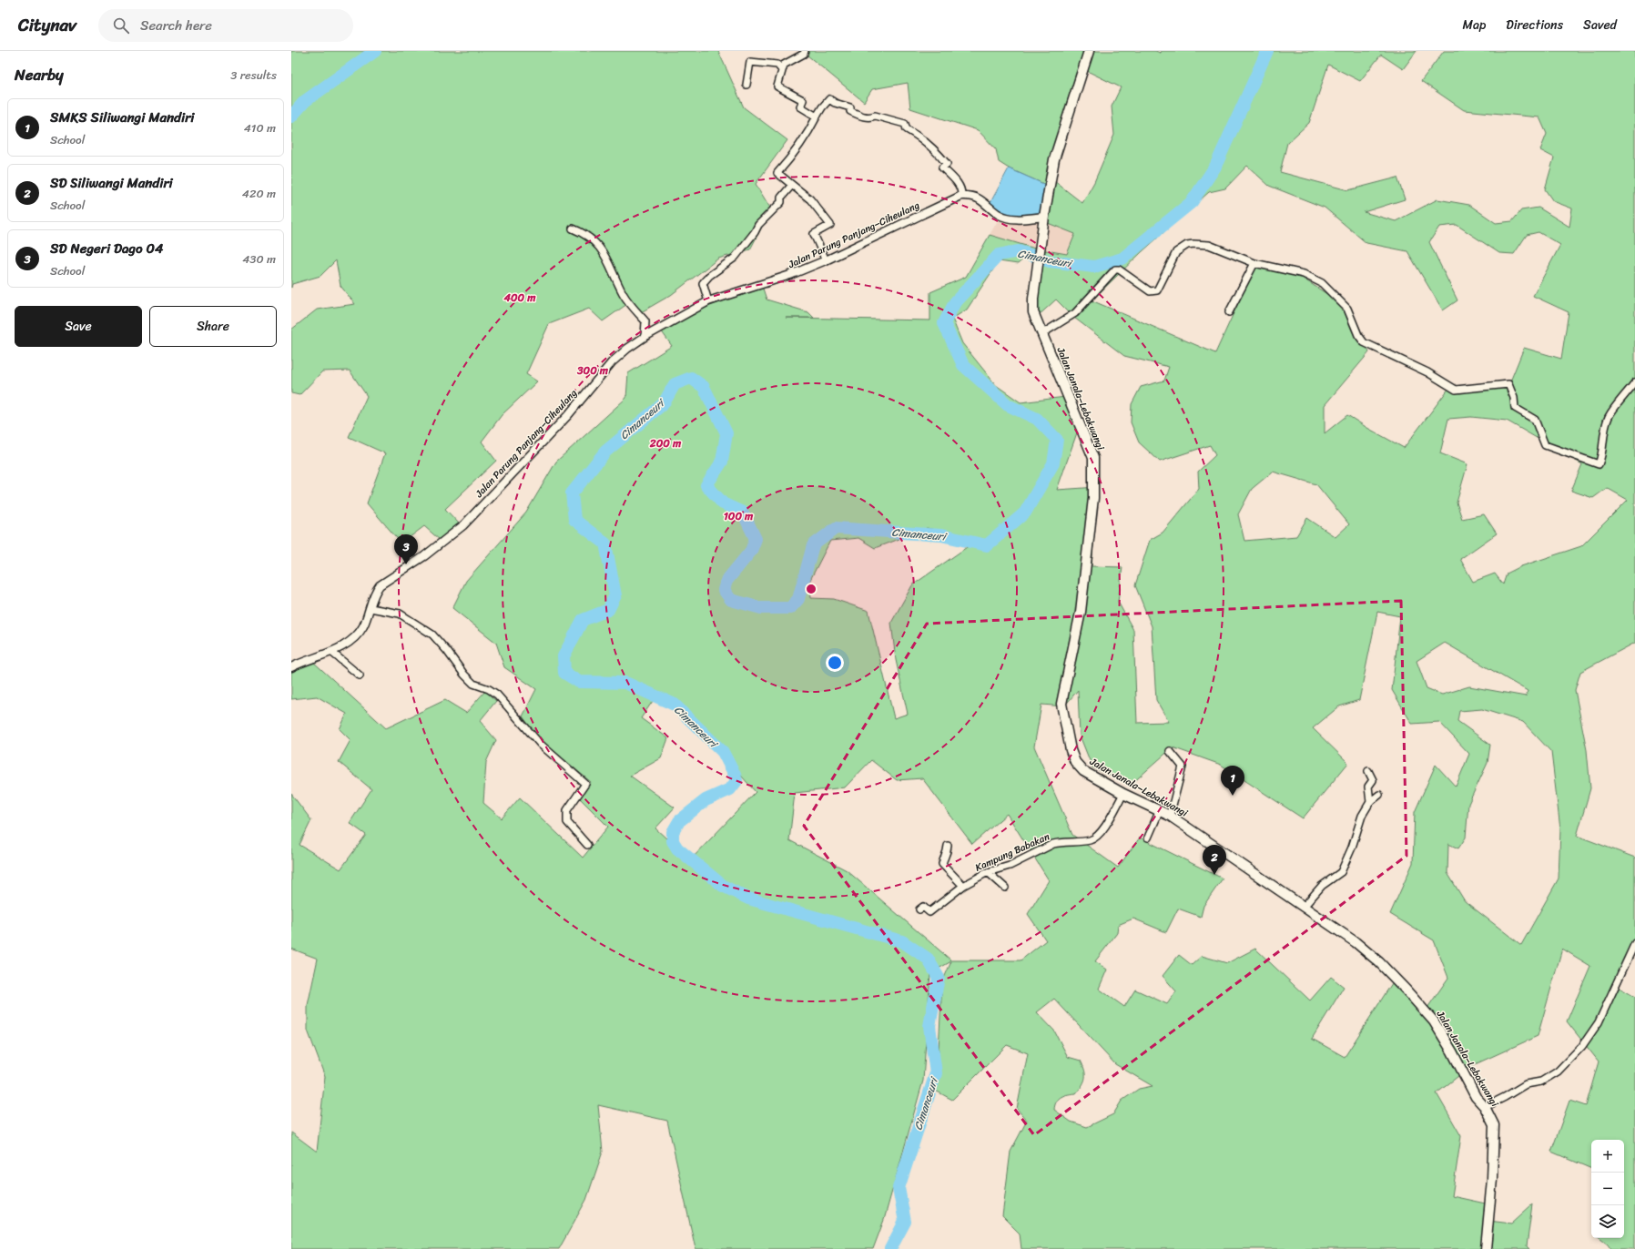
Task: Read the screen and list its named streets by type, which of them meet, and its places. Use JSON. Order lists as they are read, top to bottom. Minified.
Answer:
{"streets":{"main road":["Jalan Janala–Lebakwangi"],"street":["Jalan Parung Panjang–Ciheulang","Kampung Babakan"]},"crossings":[["Jalan Janala–Lebakwangi","Kampung Babakan"]],"water":["Cimanceuri"],"page":{"header":"Citynav","search":"Search here","nav":["Map","Directions","Saved"],"heading":["Nearby","3 results"],"list":[{"mark":"1","name":"SMKS Siliwangi Mandiri","note":"School","value":"410 m"},{"mark":"2","name":"SD Siliwangi Mandiri","note":"School","value":"420 m"},{"mark":"3","name":"SD Negeri Dago 04","note":"School","value":"430 m"}],"buttons":["Save","Share"],"pins":["3","1","2"],"map_buttons":["+","−"]},"rings":["400 m","300 m","200 m","100 m"]}
